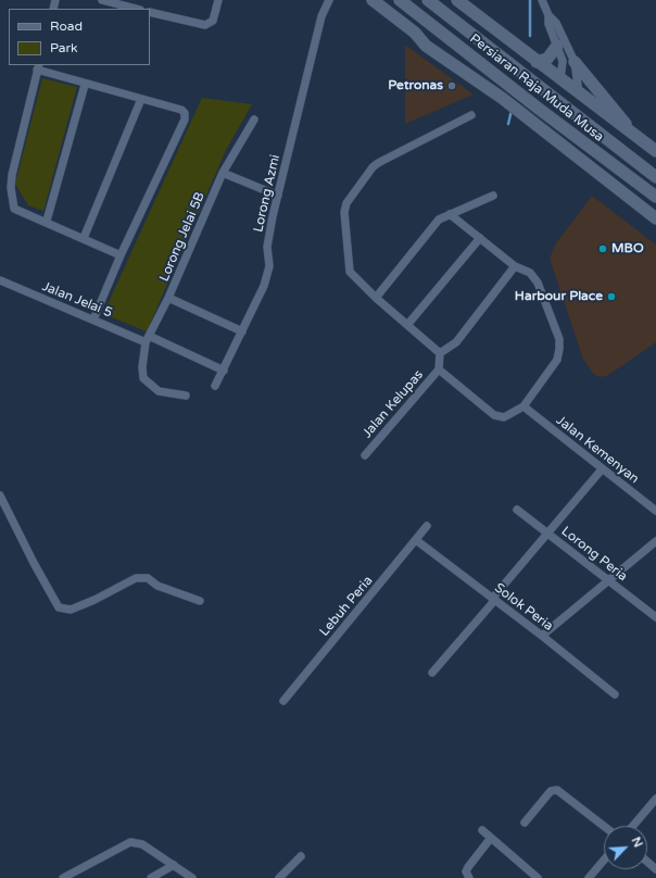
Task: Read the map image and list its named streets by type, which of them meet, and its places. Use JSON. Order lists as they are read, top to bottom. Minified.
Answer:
{"streets":{"street":["Persiaran Raja Muda Musa","Lorong Azmi","Lorong Jelai 5B","Jalan Jelai 5","Jalan Kelupas","Jalan Kemenyan","Lorong Peria","Lebuh Peria","Solok Peria"]},"crossings":[["Lorong Azmi","Jalan Jelai 5"],["Lorong Jelai 5B","Jalan Jelai 5"],["Lebuh Peria","Solok Peria"]],"places":["Petronas","MBO","Harbour Place"],"legend":["Road","Park"],"north":"top right"}
